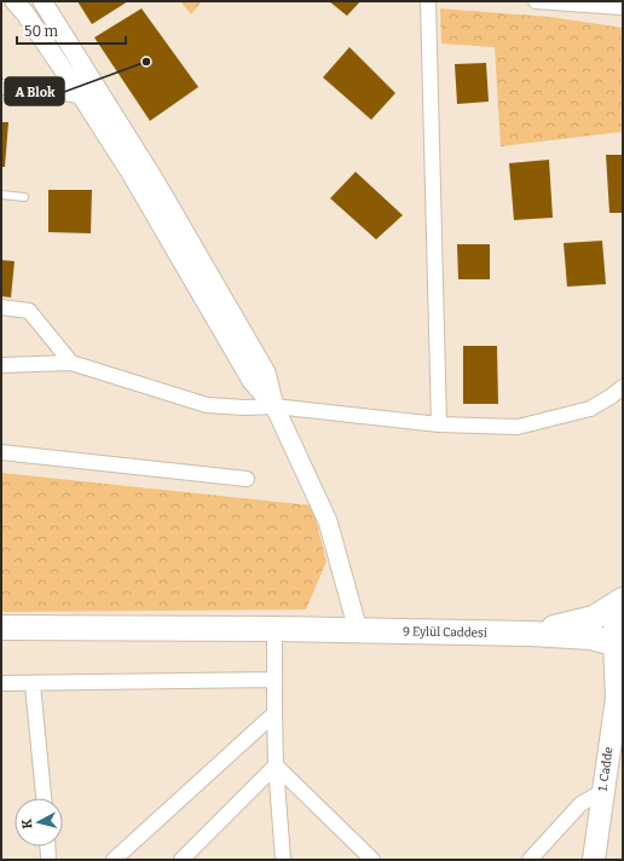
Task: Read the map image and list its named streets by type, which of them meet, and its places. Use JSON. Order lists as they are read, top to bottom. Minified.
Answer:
{"streets":{"main road":["9 Eylül Caddesi","1. Cadde"]},"crossings":[["9 Eylül Caddesi","1. Cadde"]],"places":["A Blok"],"scale_bar":"50 m","north":"left"}
